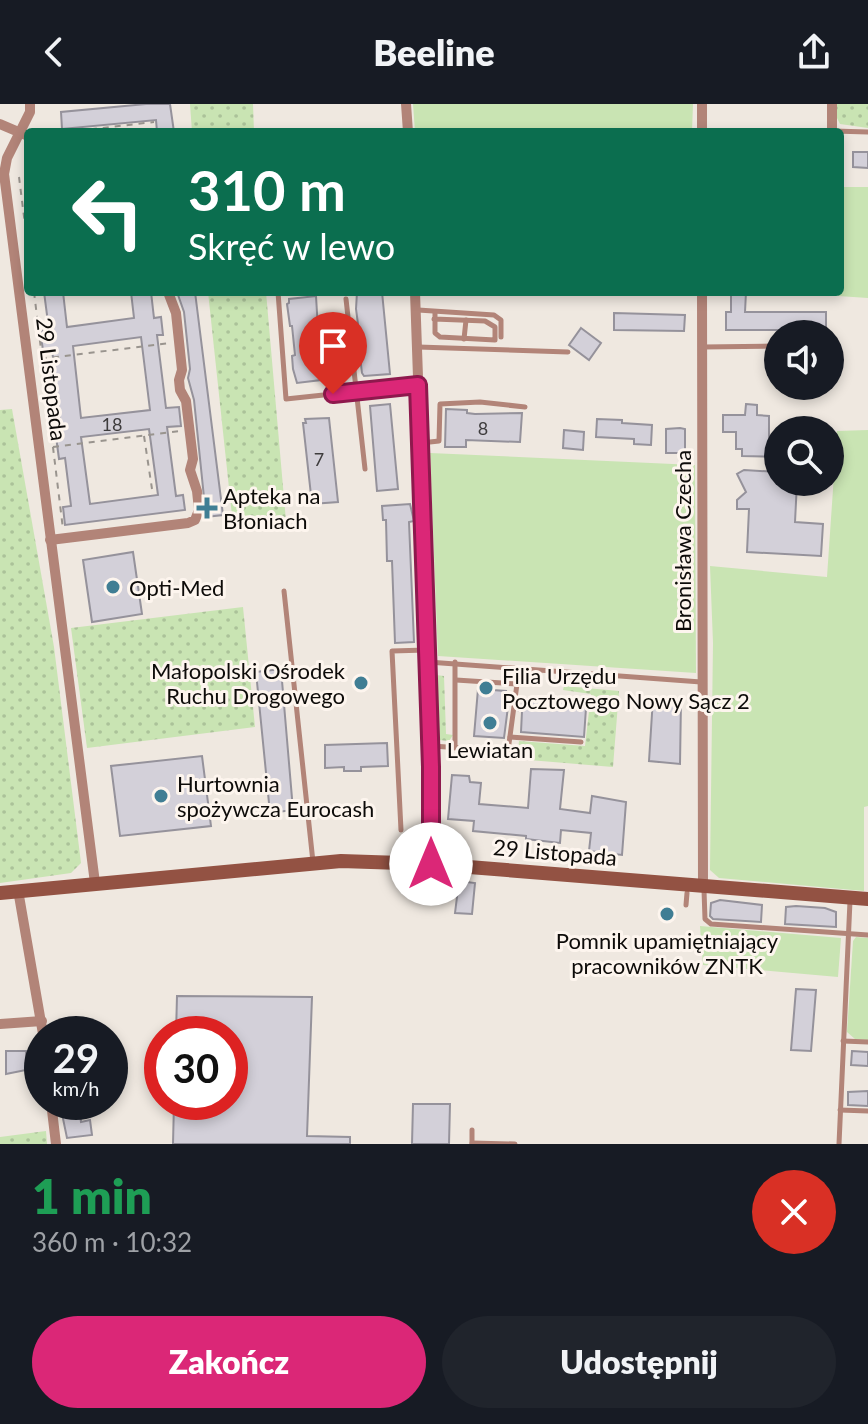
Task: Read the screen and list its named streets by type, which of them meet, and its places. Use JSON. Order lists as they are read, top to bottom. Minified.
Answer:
{"streets":{"street":["29 Listopada","Bronisława Czecha"]},"crossings":[["29 Listopada","Bronisława Czecha"]],"places":{"health":["Apteka na Błoniach"],"other":["Opti-Med","Małopolski Ośrodek Ruchu Drogowego","Filia Urzędu Pocztowego Nowy Sącz 2","Lewiatan","Hurtownia spożywcza Eurocash","Pomnik upamiętniający pracowników ZNTK"]},"house_numbers":["18","8","7"],"page":{"header":"Beeline","turn":["310 m","Skręć w lewo"],"speed":"29 km/h","limit":"30","heading":["1 min","360 m · 10:32"],"buttons":["Zakończ","Udostępnij"]}}
